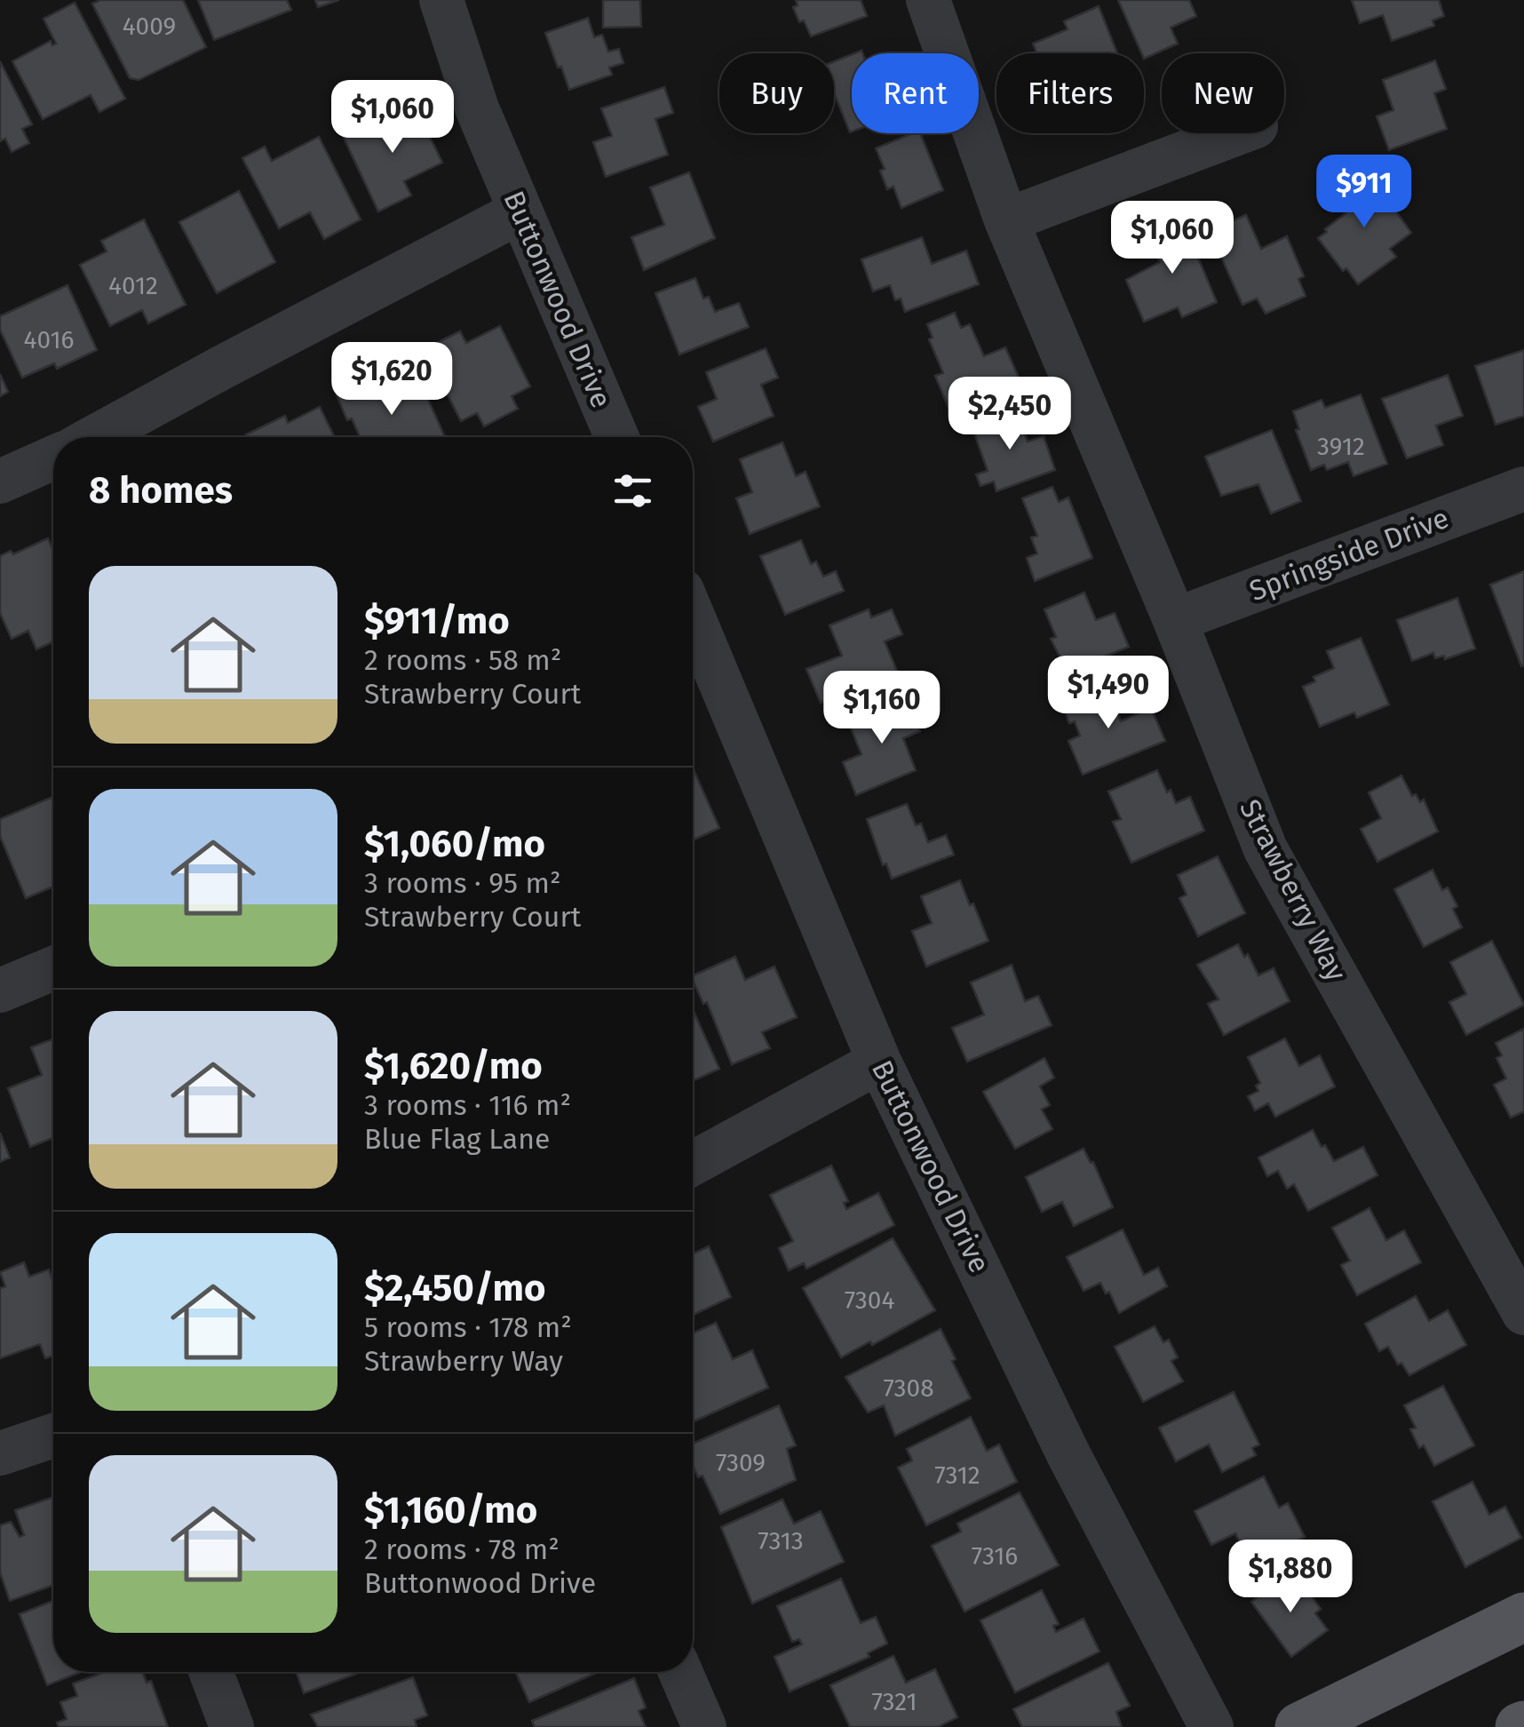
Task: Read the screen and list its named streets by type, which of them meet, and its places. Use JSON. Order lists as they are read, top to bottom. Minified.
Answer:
{"streets":{"street":["Buttonwood Drive","Springside Drive","Strawberry Way"]},"crossings":[["Springside Drive","Strawberry Way"]],"house_numbers":["4009","4012","4016","3912","7304","7308","7309","7312","7313","7316","7321"],"page":{"chip":["Buy","Rent","Filters","New"],"price":["$1,060","$911","$1,060","$1,620","$2,450","$1,490","$1,160","$1,880"],"heading":"8 homes","list":[{"name":"$911/mo","note":"2 rooms · 58 m² · Strawberry Court"},{"name":"$1,060/mo","note":"3 rooms · 95 m² · Strawberry Court"},{"name":"$1,620/mo","note":"3 rooms · 116 m² · Blue Flag Lane"},{"name":"$2,450/mo","note":"5 rooms · 178 m² · Strawberry Way"},{"name":"$1,160/mo","note":"2 rooms · 78 m² · Buttonwood Drive"}]}}
